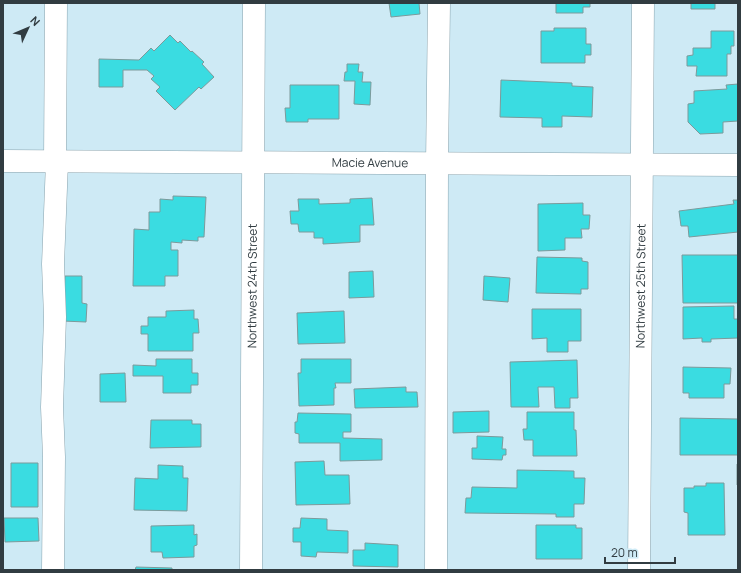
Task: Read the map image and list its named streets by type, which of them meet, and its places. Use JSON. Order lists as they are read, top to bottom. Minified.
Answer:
{"streets":{"street":["Macie Avenue","Northwest 24th Street","Northwest 25th Street"]},"crossings":[["Macie Avenue","Northwest 24th Street"],["Macie Avenue","Northwest 25th Street"]],"scale_bar":"20 m","north":"top right"}
